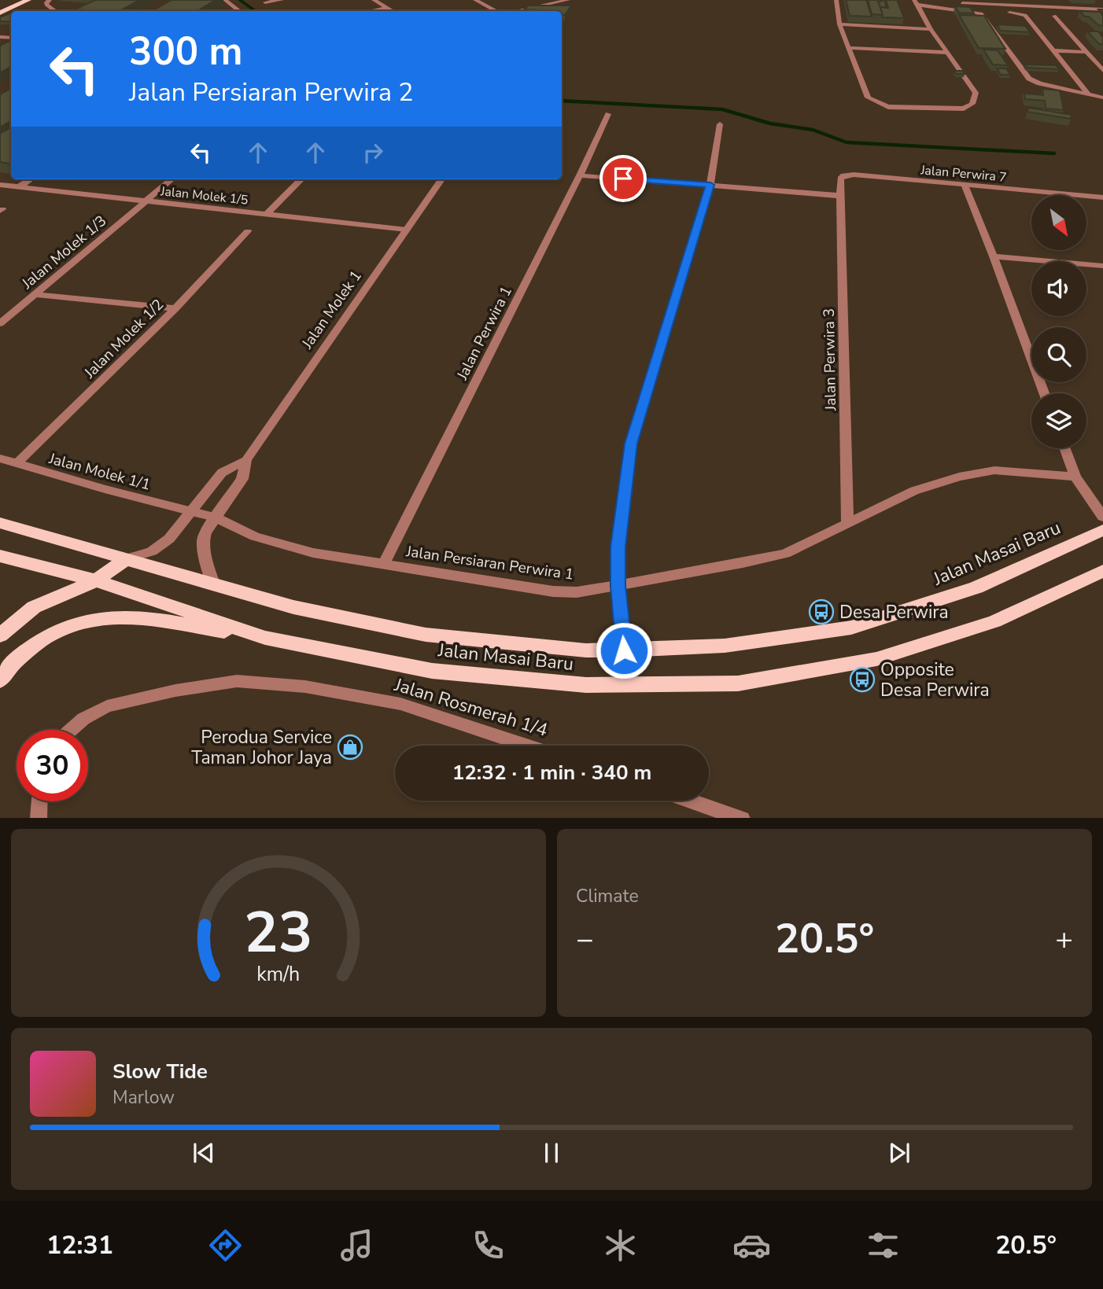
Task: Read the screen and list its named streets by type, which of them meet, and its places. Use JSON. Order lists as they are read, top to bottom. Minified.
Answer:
{"streets":{"main road":["Jalan Masai Baru"],"street":["Jalan Perwira 7","Jalan Molek 1/5","Jalan Molek 1/3","Jalan Molek 1","Jalan Perwira 1","Jalan Molek 1/2","Jalan Perwira 3","Jalan Molek 1/1","Jalan Persiaran Perwira 1","Jalan Rosmerah 1/4"]},"crossings":[["Jalan Perwira 7","Jalan Perwira 3"],["Jalan Molek 1/5","Jalan Molek 1/3"],["Jalan Molek 1/5","Jalan Molek 1"],["Jalan Molek 1","Jalan Molek 1/1"],["Jalan Molek 1","Jalan Masai Baru"],["Jalan Molek 1","Jalan Persiaran Perwira 1"],["Jalan Perwira 1","Jalan Persiaran Perwira 1"],["Jalan Molek 1/2","Jalan Molek 1/1"],["Jalan Perwira 3","Jalan Persiaran Perwira 1"],["Jalan Molek 1/1","Jalan Persiaran Perwira 1"]],"places":{"bus stop":["Desa Perwira","Opposite Desa Perwira"],"shop":["Perodua Service Taman Johor Jaya"]},"north":"bottom right","page":{"turn":["300 m","Jalan Persiaran Perwira 2"],"limit":"30","trip":"12:32 · 1 min · 340 m","tile":"Climate","heat":["−","20.5°","+"],"song":["Slow Tide","Marlow"],"tabs":["12:31","20.5°"],"gauge":["23","km/h"]}}
